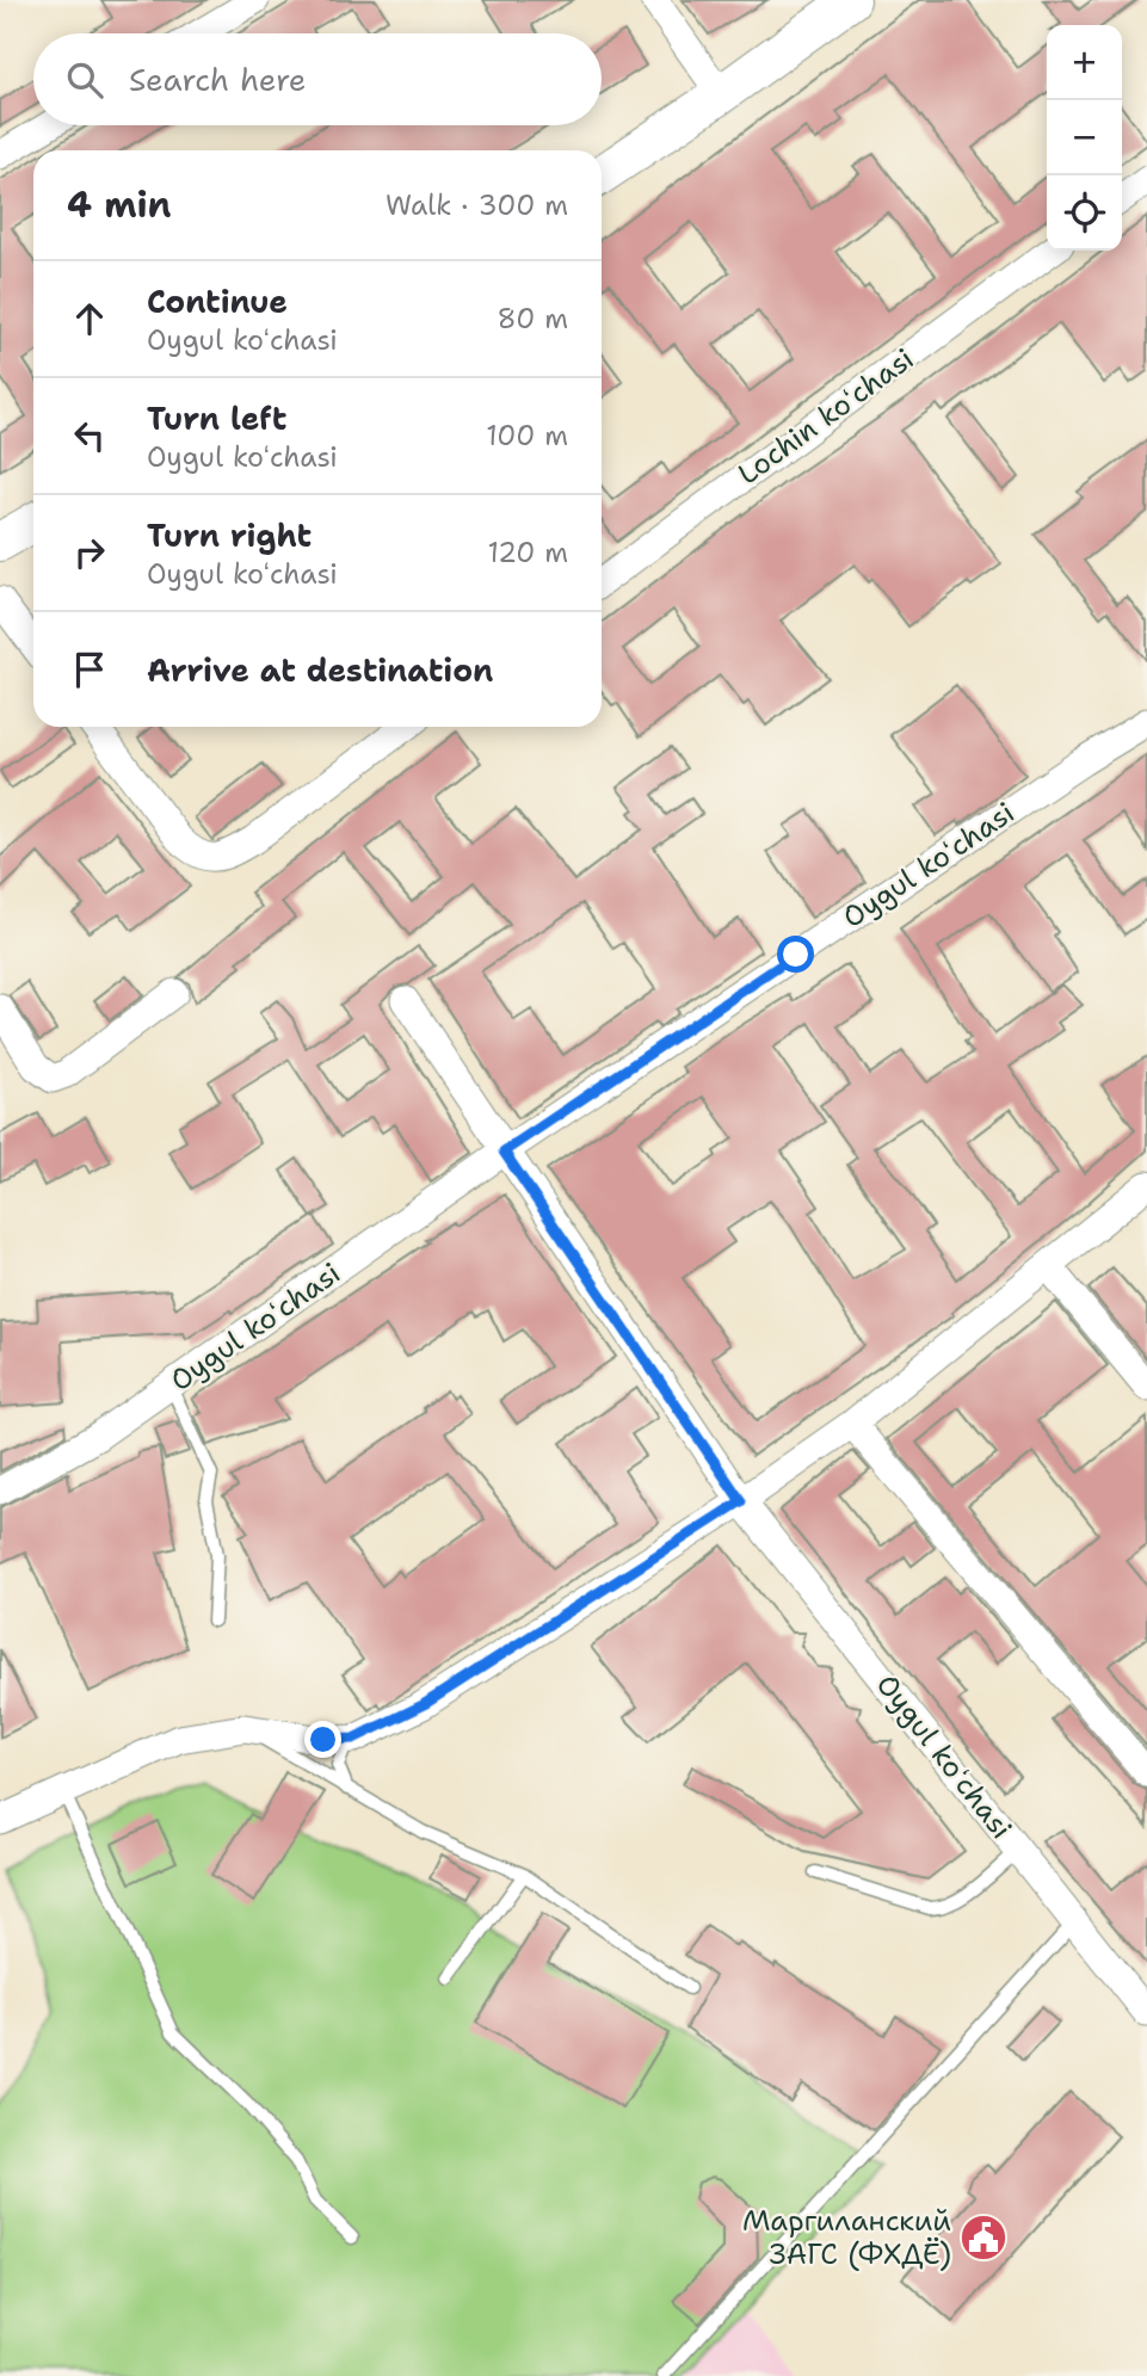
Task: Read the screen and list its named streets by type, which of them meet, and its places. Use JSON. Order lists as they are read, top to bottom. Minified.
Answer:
{"streets":{"street":["Lochin koʻchasi","Oygul koʻchasi"]},"places":{"public building":["Маргиланский ЗАГС (ФХДЁ)"]},"page":{"map_buttons":["+","−"],"search":"Search here","heading":["4 min","Walk · 300 m"],"list":[["Continue","Oygul koʻchasi","80 m"],["Turn left","Oygul koʻchasi","100 m"],["Turn right","Oygul koʻchasi","120 m"],"Arrive at destination"]}}
